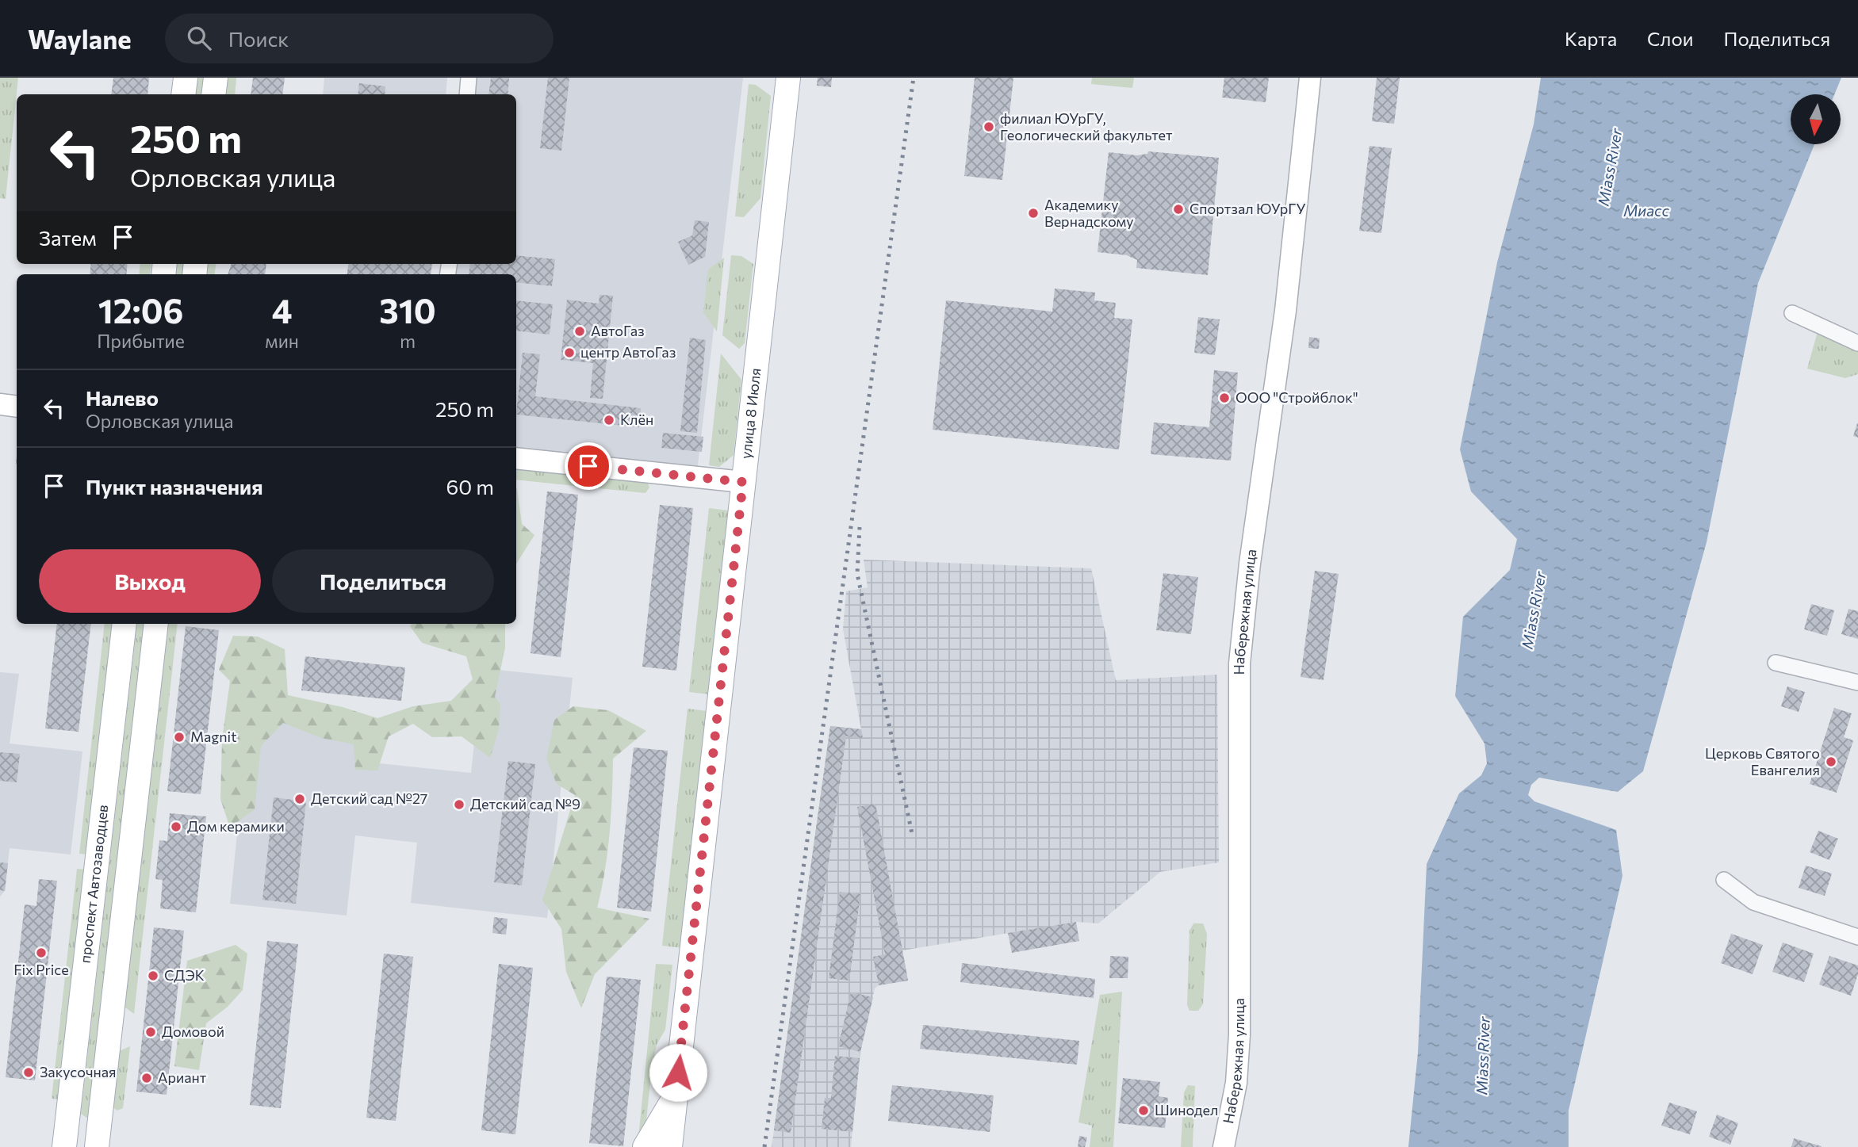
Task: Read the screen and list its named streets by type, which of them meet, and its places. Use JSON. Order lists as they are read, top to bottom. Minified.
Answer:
{"streets":{"main road":["улица 8 Июля","проспект Автозаводцев"],"street":["Набережная улица"]},"water":["Miass River","Миасс"],"places":["филиал ЮУрГУ, Геологический факультет","Спортзал ЮУрГУ","Академику Вернадскому","АвтоГаз","центр АвтоГаз","ООО \"Стройблок\"","Клён","Magnit","Церковь Святого Евангелия","Детский сад №27","Детский сад №9","Дом керамики","Fix Price","СДЭК","Домовой","Закусочная","Ариант","Шинодел"],"north":"bottom","page":{"header":"Waylane","search":"Поиск","nav":["Карта","Слои","Поделиться"],"turn":["250 m","Орловская улица"],"then":"Затем","eta":["12:06","Прибытие","4","мин","310","m"],"list":[{"name":"Налево","note":"Орловская улица","value":"250 m"},{"name":"Пункт назначения","value":"60 m"}],"buttons":["Выход","Поделиться"]}}
